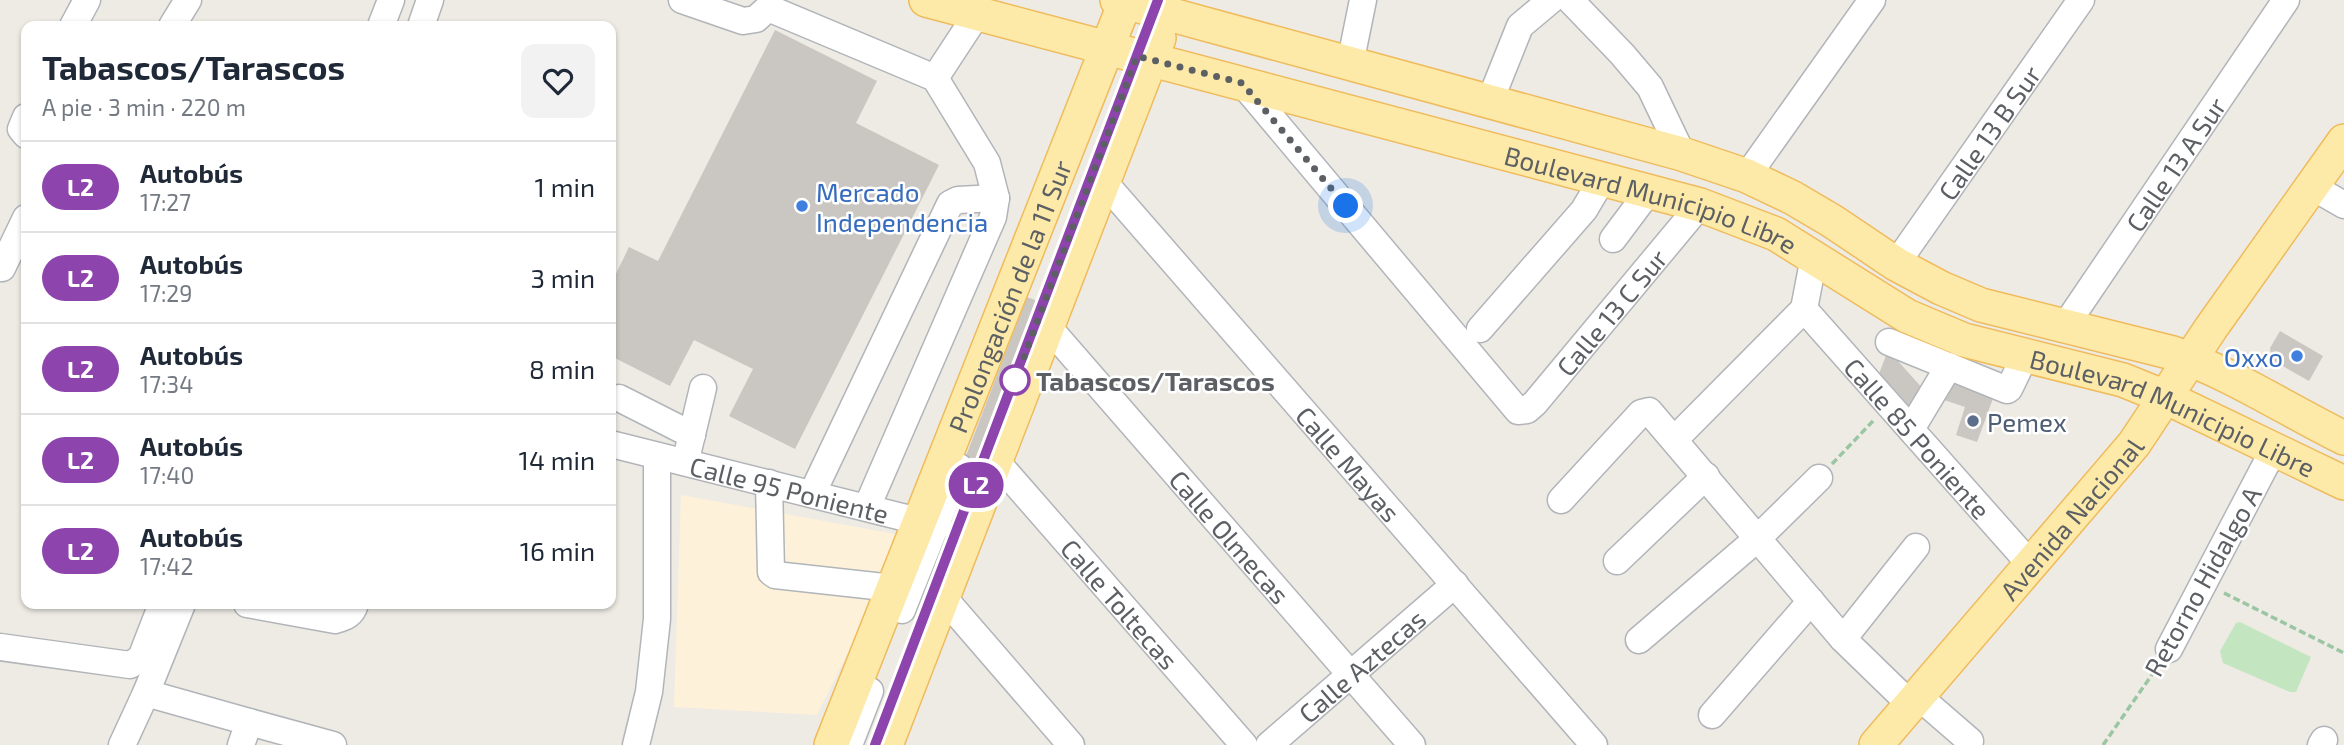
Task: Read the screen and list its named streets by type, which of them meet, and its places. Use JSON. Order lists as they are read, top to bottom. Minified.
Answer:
{"streets":{"main road":["Boulevard Municipio Libre","Prolongación de la 11 Sur","Avenida Nacional"],"street":["Calle 13 B Sur","Calle 13 A Sur","Calle 13 C Sur","Calle 85 Poniente","Calle Mayas","Calle 95 Poniente","Calle Olmecas","Retorno Hidalgo A","Calle Toltecas","Calle Aztecas"]},"crossings":[["Calle 13 B Sur","Boulevard Municipio Libre"],["Calle 13 A Sur","Boulevard Municipio Libre"],["Boulevard Municipio Libre","Prolongación de la 11 Sur"],["Boulevard Municipio Libre","Calle 13 C Sur"],["Boulevard Municipio Libre","Avenida Nacional"],["Boulevard Municipio Libre","Retorno Hidalgo A"],["Prolongación de la 11 Sur","Calle Mayas"],["Prolongación de la 11 Sur","Calle 95 Poniente"],["Prolongación de la 11 Sur","Calle Olmecas"],["Prolongación de la 11 Sur","Calle Toltecas"],["Calle 85 Poniente","Avenida Nacional"],["Calle Mayas","Calle Aztecas"],["Calle Olmecas","Calle Aztecas"]],"places":["Mercado Independencia","Oxxo","Tabascos/Tarascos","Pemex"],"lines":["bus line L2"],"page":{"on_map":"L2","heading":["Tabascos/Tarascos","A pie · 3 min · 220 m"],"list":[{"mark":"L2","name":"Autobús","note":"17:27","value":"1 min"},{"mark":"L2","name":"Autobús","note":"17:29","value":"3 min"},{"mark":"L2","name":"Autobús","note":"17:34","value":"8 min"},{"mark":"L2","name":"Autobús","note":"17:40","value":"14 min"},{"mark":"L2","name":"Autobús","note":"17:42","value":"16 min"}]}}
